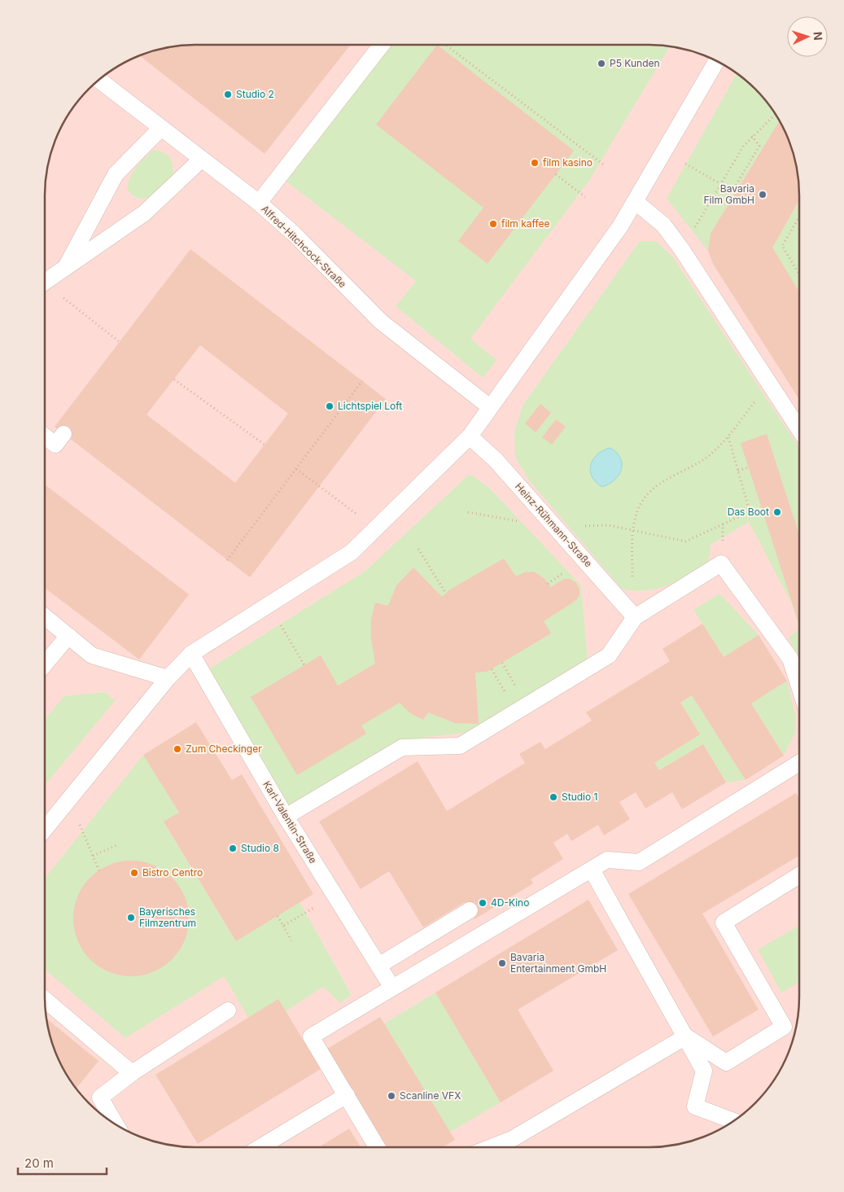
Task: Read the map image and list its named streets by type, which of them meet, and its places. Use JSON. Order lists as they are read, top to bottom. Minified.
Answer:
{"streets":{"lane":["Alfred-Hitchcock-Straße","Heinz-Rühmann-Straße","Karl-Valentin-Straße"]},"places":["P5 Kunden","Studio 2","film kasino","Bavaria Film GmbH","film kaffee","Lichtspiel Loft","Das Boot","Zum Checkinger","Studio 1","Studio 8","Bistro Centro","4D-Kino","Bayerisches Filmzentrum","Bavaria Entertainment GmbH","Scanline VFX"],"scale_bar":"20 m","north":"right"}
